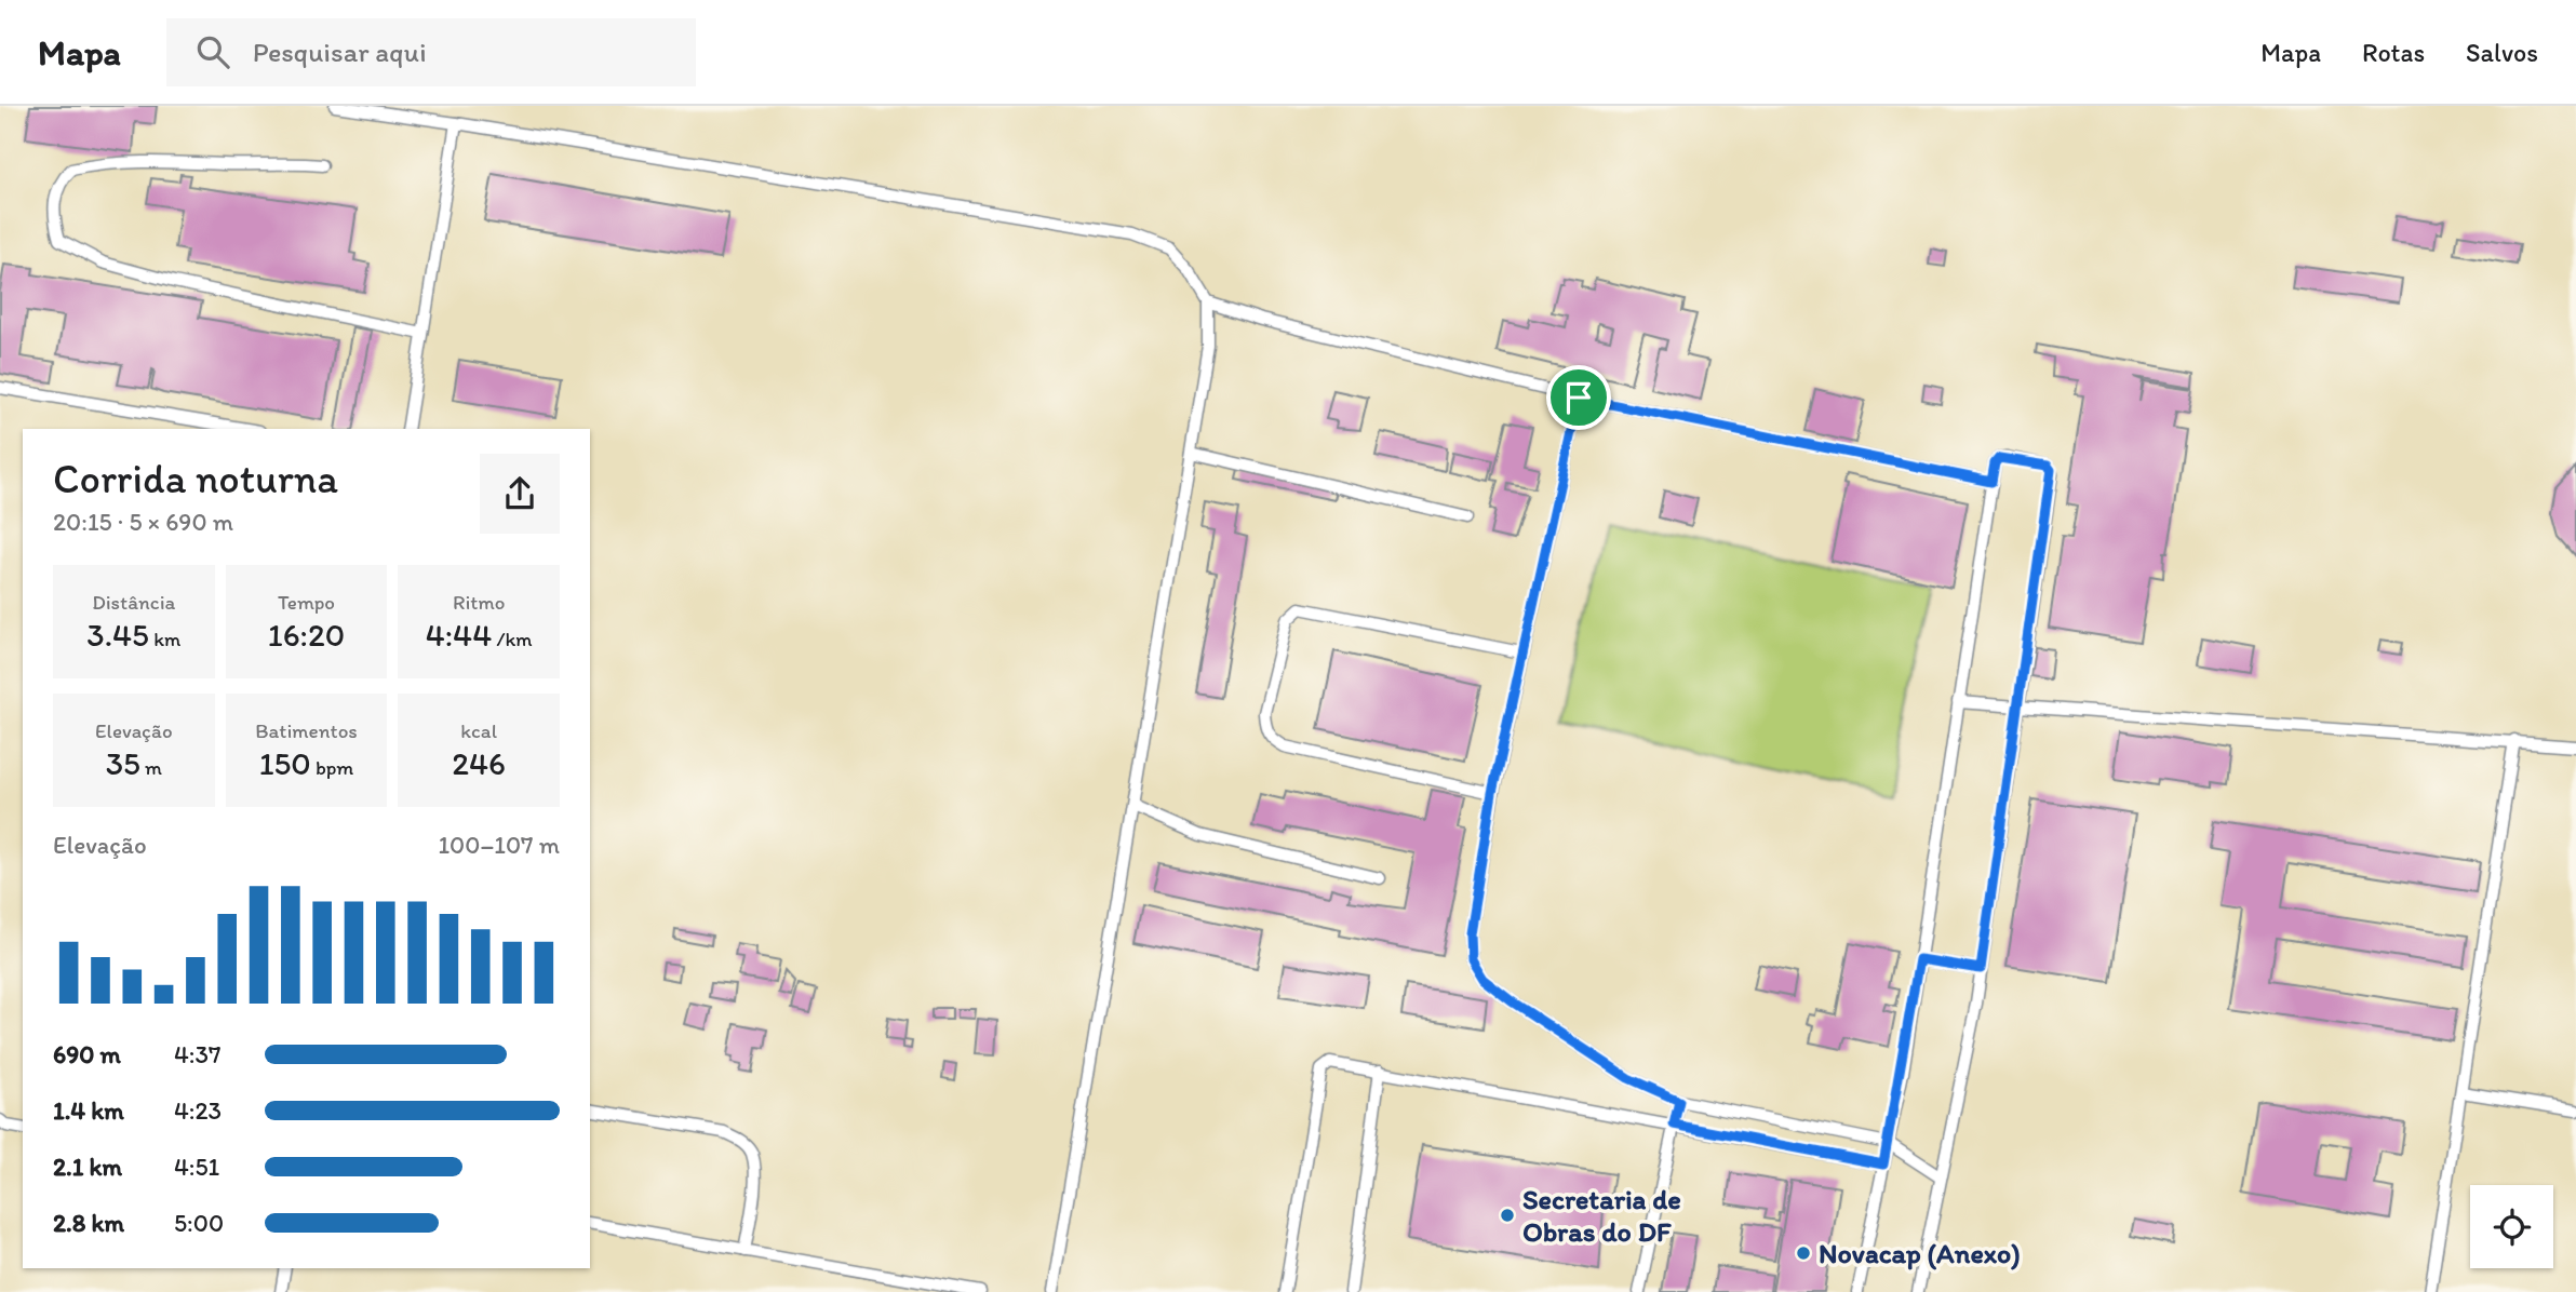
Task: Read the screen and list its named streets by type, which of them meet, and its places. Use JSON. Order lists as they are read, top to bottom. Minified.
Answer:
{"places":["Secretaria de Obras do DF","Novacap (Anexo)"],"page":{"header":"Mapa","search":"Pesquisar aqui","nav":["Mapa","Rotas","Salvos"],"heading":["Corrida noturna","20:15 · 5 × 690 m"],"stats":[["Distância","3.45 km"],["Tempo","16:20"],["Ritmo","4:44 /km"],["Elevação","35 m"],["Batimentos","150 bpm"],["kcal","246"]],"chart":["Elevação","100–107 m"],"list":[{"name":"690 m","note":"4:37"},{"name":"1.4 km","note":"4:23"},{"name":"2.1 km","note":"4:51"},{"name":"2.8 km","note":"5:00"}]}}
